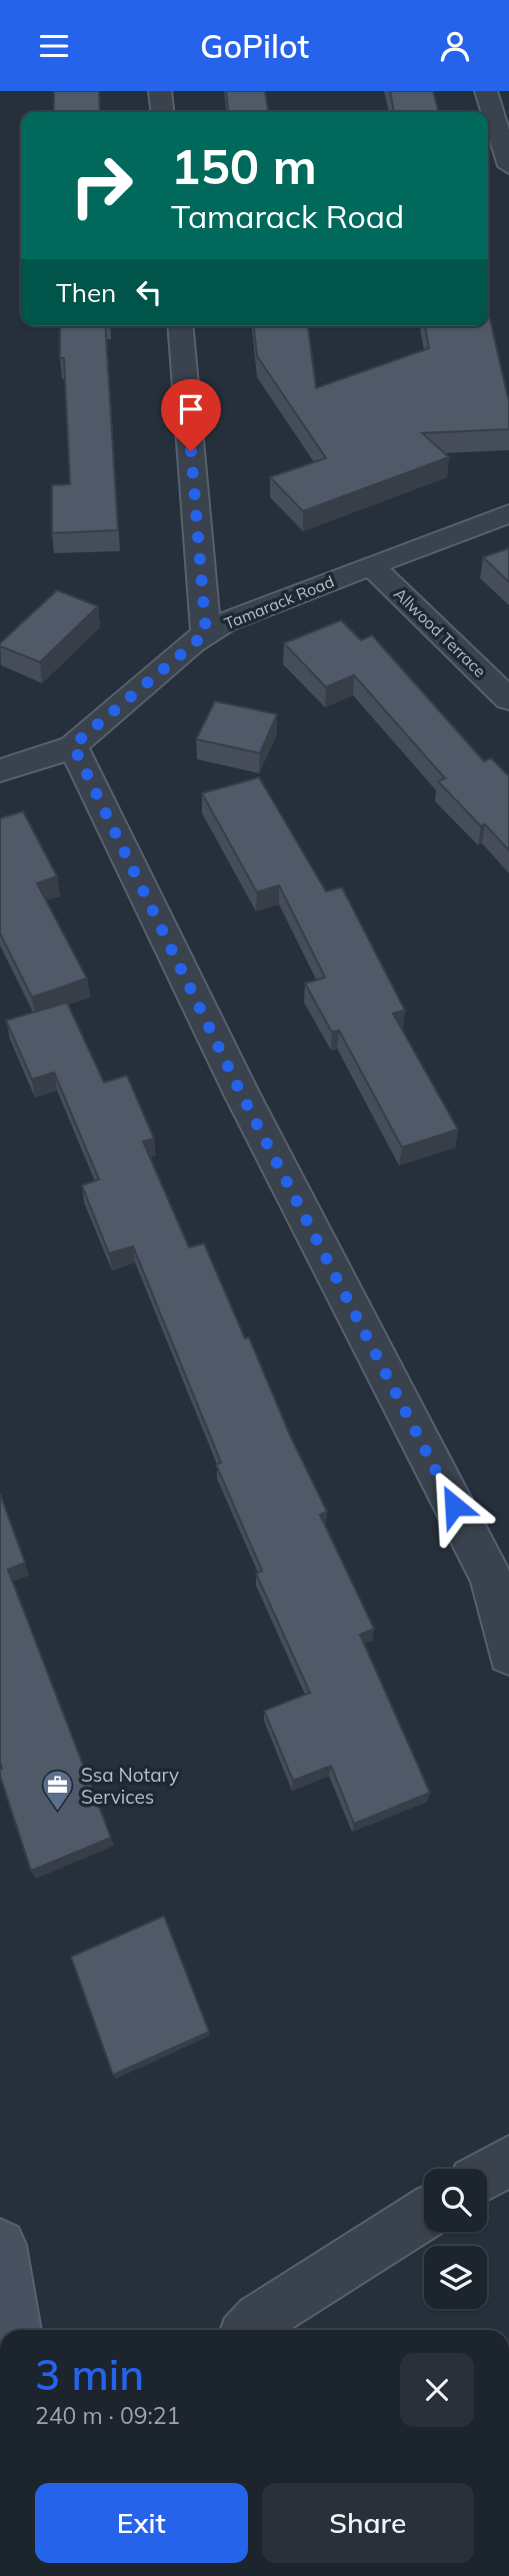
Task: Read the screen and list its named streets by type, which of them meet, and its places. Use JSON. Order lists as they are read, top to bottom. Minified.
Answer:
{"streets":{"street":["Tamarack Road","Allwood Terrace"]},"crossings":[["Tamarack Road","Allwood Terrace"]],"places":{"office":["Ssa Notary Services"]},"page":{"header":"GoPilot","turn":["150 m","Tamarack Road"],"then":"Then","heading":["3 min","240 m · 09:21"],"buttons":["Exit","Share"]}}
